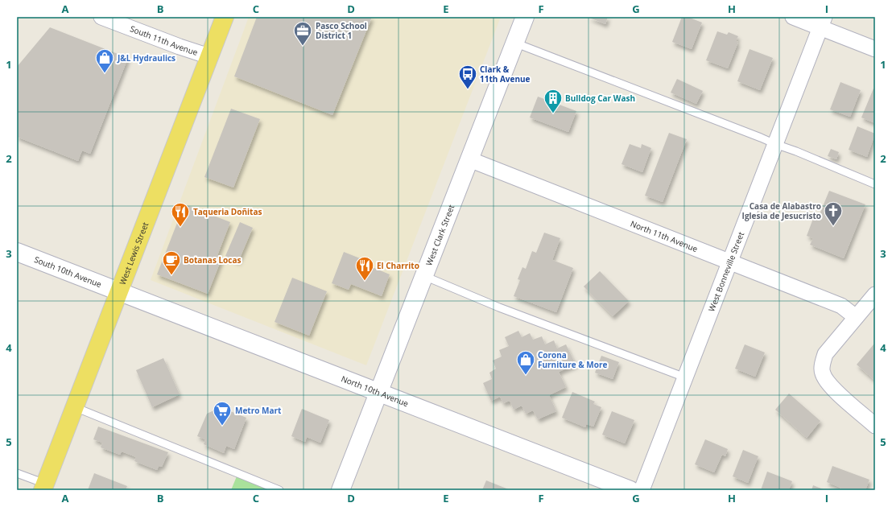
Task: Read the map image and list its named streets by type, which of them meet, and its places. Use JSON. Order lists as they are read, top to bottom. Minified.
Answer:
{"streets":{"main road":["West Lewis Street"],"street":["South 11th Avenue","West Clark Street","North 11th Avenue","West Bonneville Street","South 10th Avenue","North 10th Avenue"]},"crossings":[["South 11th Avenue","West Lewis Street"],["West Clark Street","North 11th Avenue"],["West Clark Street","North 10th Avenue"],["North 11th Avenue","West Bonneville Street"],["West Lewis Street","South 10th Avenue"],["West Lewis Street","North 10th Avenue"],["South 10th Avenue","North 10th Avenue"]],"places":{"office":["Pasco School District 1"],"shop":["J&L Hydraulics","Corona Furniture & More"],"bus stop":["Clark & 11th Avenue"],"building":["Bulldog Car Wash"],"church":["Casa de Alabastro Iglesia de Jesucristo"],"restaurant":["Taqueria Doñitas","El Charrito"],"cafe":["Botanas Locas"],"supermarket":["Metro Mart"]},"grid":{"columns":["A","B","C","D","E","F","G","H","I"],"rows":["1","2","3","4","5"]}}
